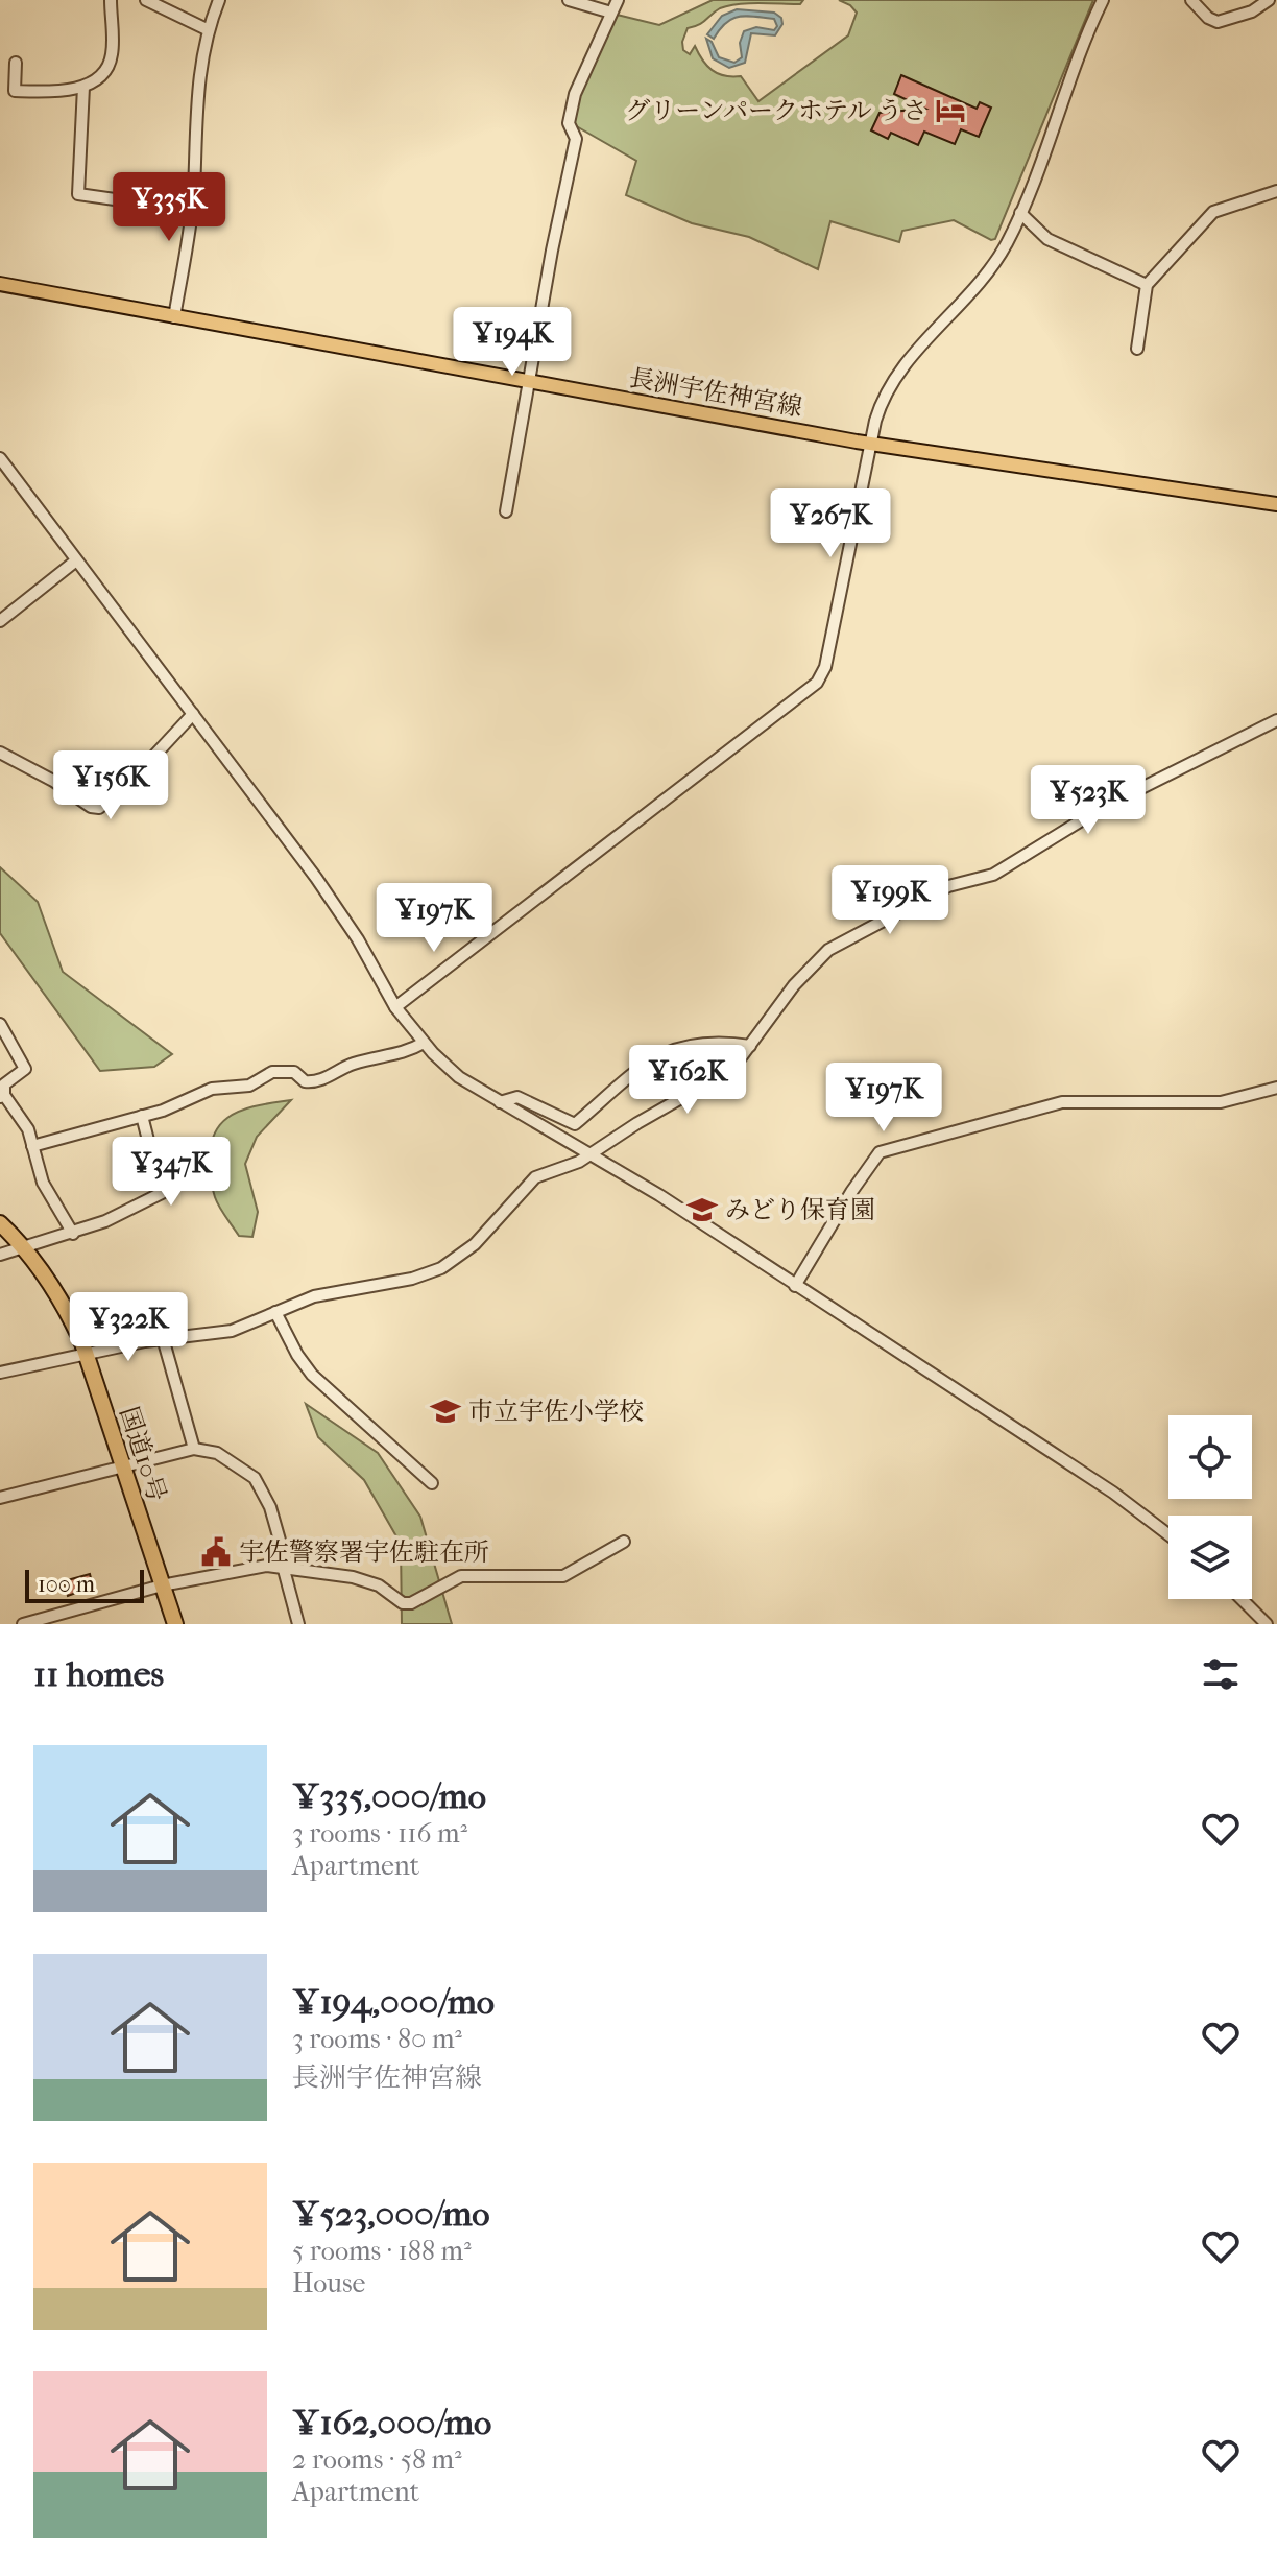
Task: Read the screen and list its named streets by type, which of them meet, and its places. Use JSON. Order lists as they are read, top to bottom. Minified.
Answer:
{"streets":{"highway":["国道10号"],"main road":["長洲宇佐神宮線"]},"places":{"hotel":["グリーンパークホテル うさ"],"school or university":["みどり保育園","市立宇佐小学校"],"public building":["宇佐警察署宇佐駐在所"]},"scale_bar":"100 m","page":{"price":["¥335K","¥194K","¥267K","¥156K","¥523K","¥199K","¥197K","¥162K","¥197K","¥347K","¥322K"],"scale":"100 m","heading":"11 homes","list":[{"name":"¥335,000/mo","note":"3 rooms · 116 m² · Apartment"},{"name":"¥194,000/mo","note":"3 rooms · 80 m² · 長洲宇佐神宮線"},{"name":"¥523,000/mo","note":"5 rooms · 188 m² · House"},{"name":"¥162,000/mo","note":"2 rooms · 58 m² · Apartment"}]}}
